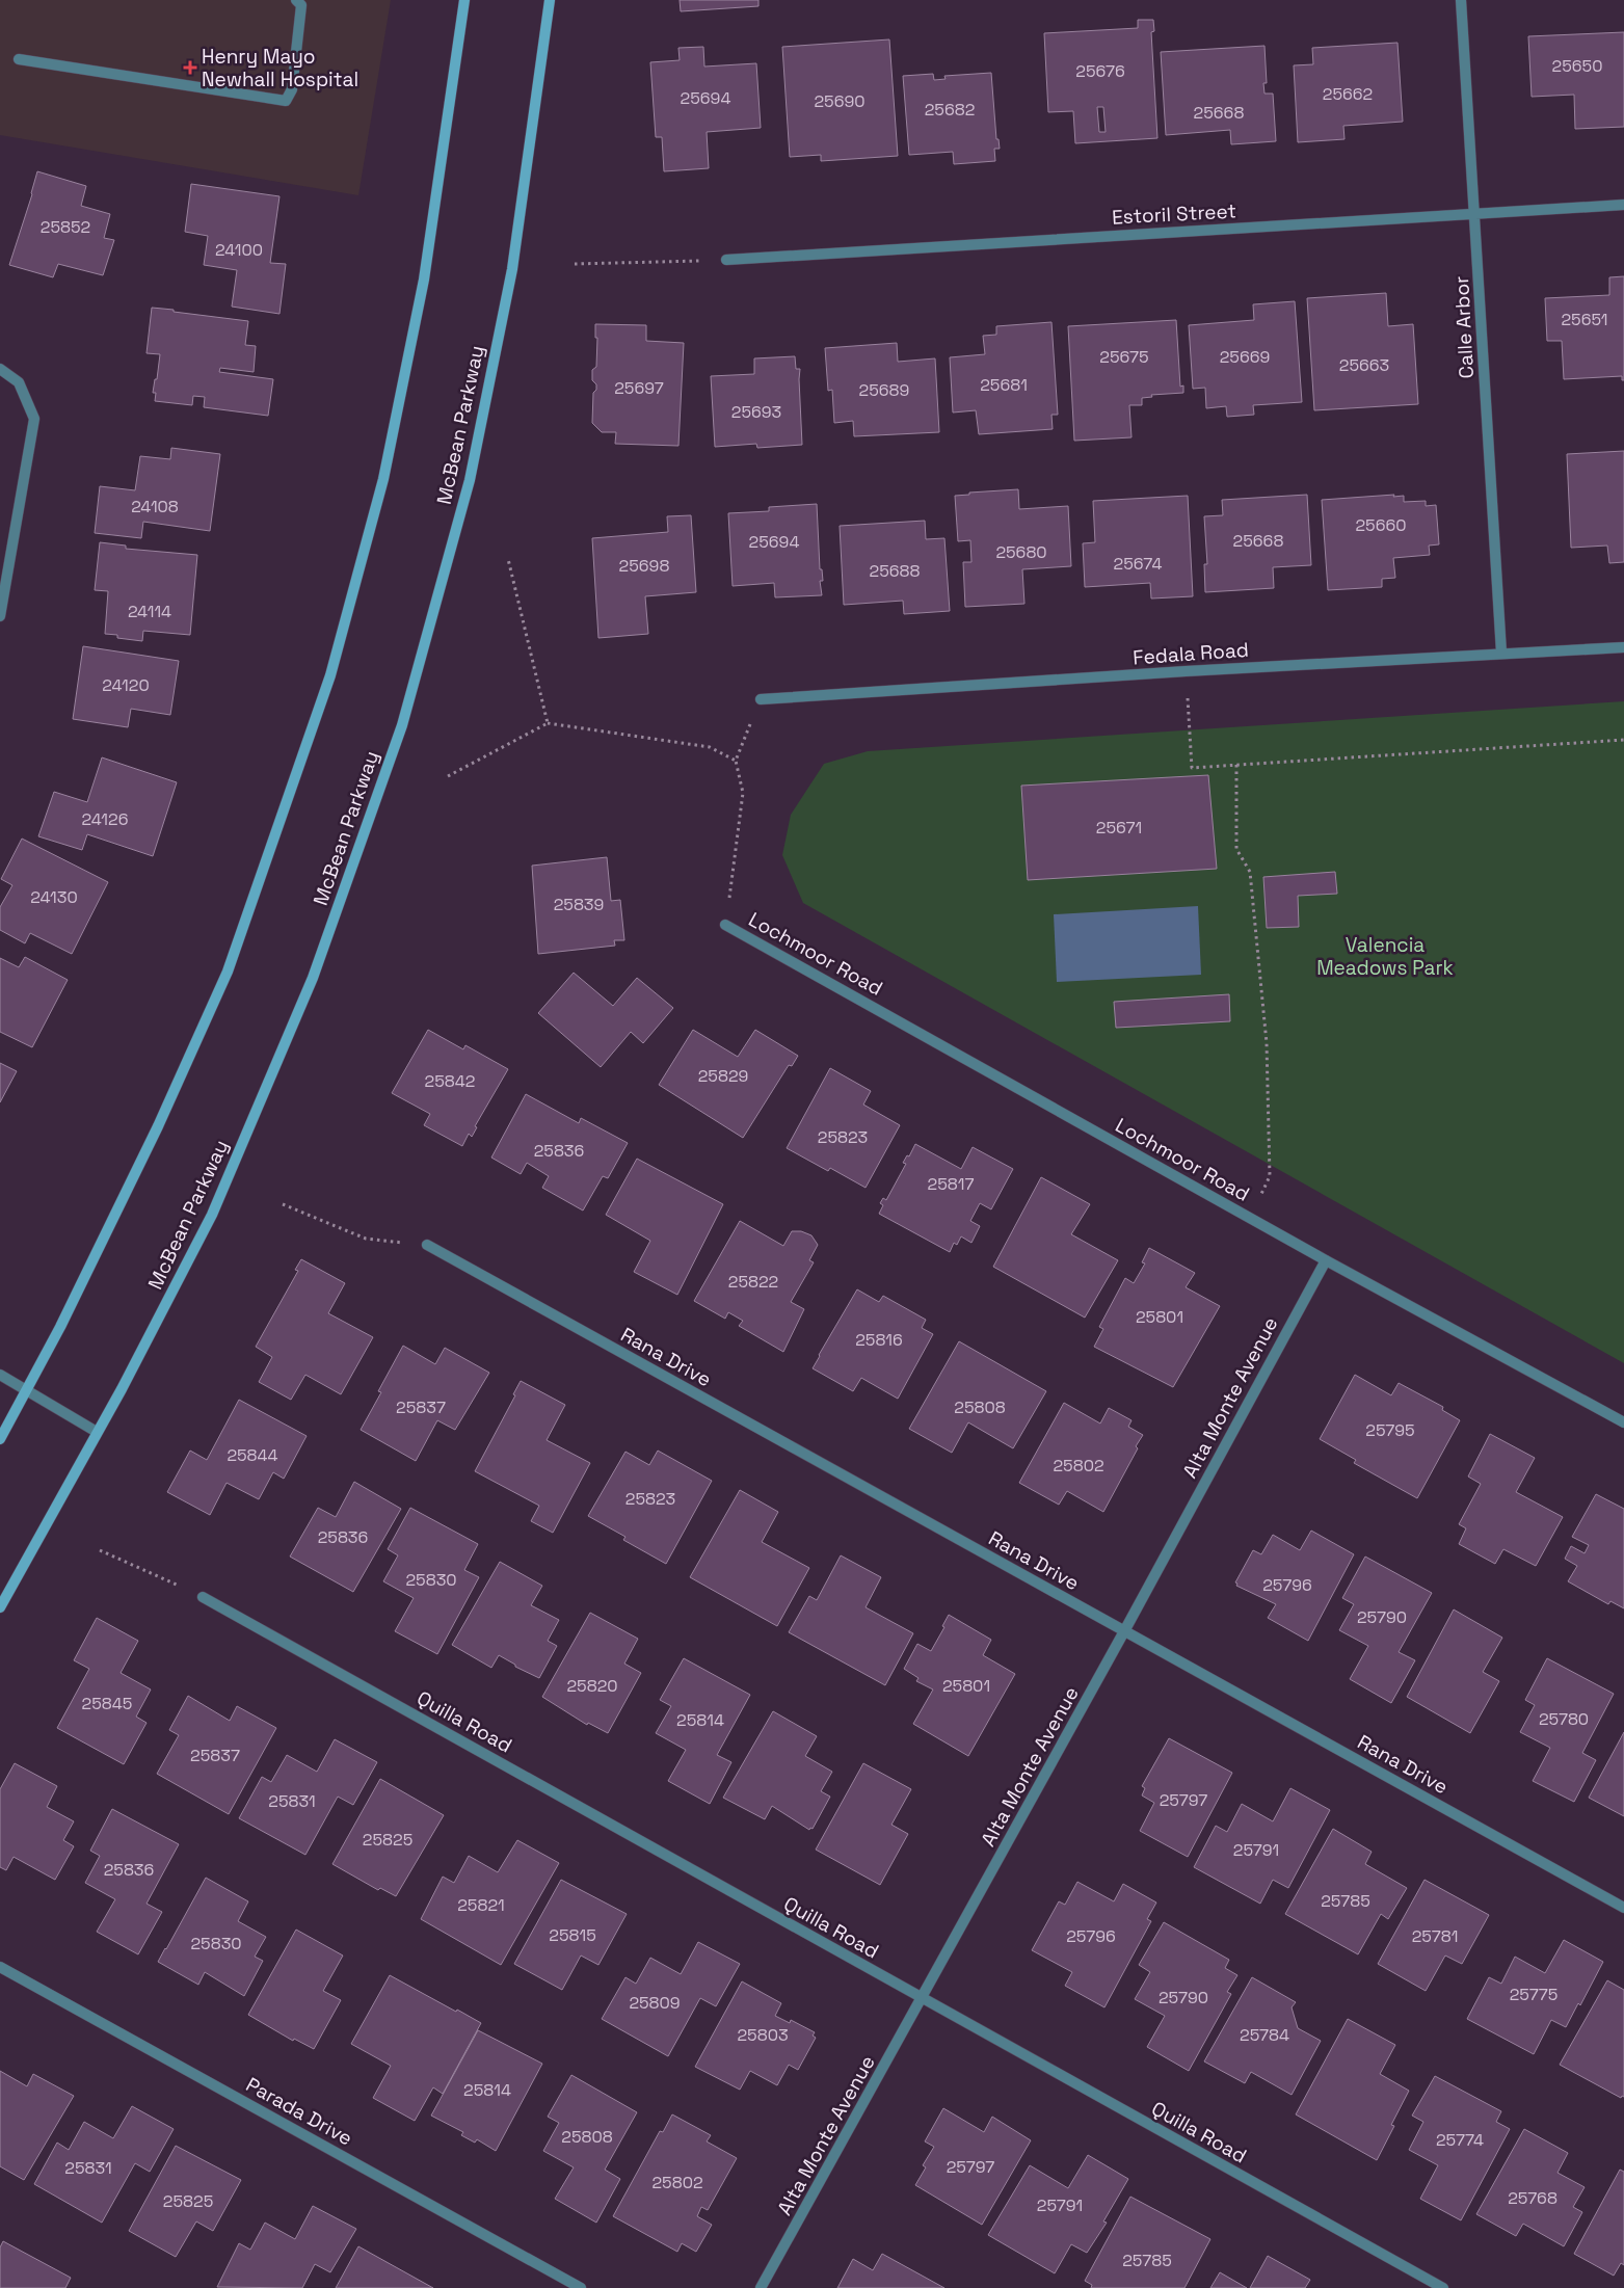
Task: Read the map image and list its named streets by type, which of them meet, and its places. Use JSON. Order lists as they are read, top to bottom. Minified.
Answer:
{"streets":{"main road":["McBean Parkway"],"street":["Estoril Street","Calle Arbor","Fedala Road","Lochmoor Road","Rana Drive","Alta Monte Avenue","Quilla Road","Parada Drive"]},"crossings":[["Estoril Street","Calle Arbor"],["Calle Arbor","Fedala Road"],["Lochmoor Road","Alta Monte Avenue"],["Rana Drive","Alta Monte Avenue"],["Alta Monte Avenue","Quilla Road"]],"parks":["Valencia Meadows Park"],"places":{"health":["Henry Mayo Newhall Hospital"]},"house_numbers":["25650","25676","25662","25694","25690","25682","25668","25852","24100","25651","25675","25669","25663","25681","25697","25689","25693","24108","25660","25668","25694","25680","25674","25698","25688","24114","24120","24126","25671","24130","25839","25829","25842","25823","25836","25817","25822","25801","25816","25837","25808","25795","25844","25802","25823","25836","25830","25796","25790","25820","25801","25845","25780","25814","25837","25797","25831","25825","25791","25836","25785","25821","25815","25796","25781","25830","25775","25790","25809","25803","25784","25814","25808","25774","25797","25831","25802","25768","25825","25791","25785"]}
